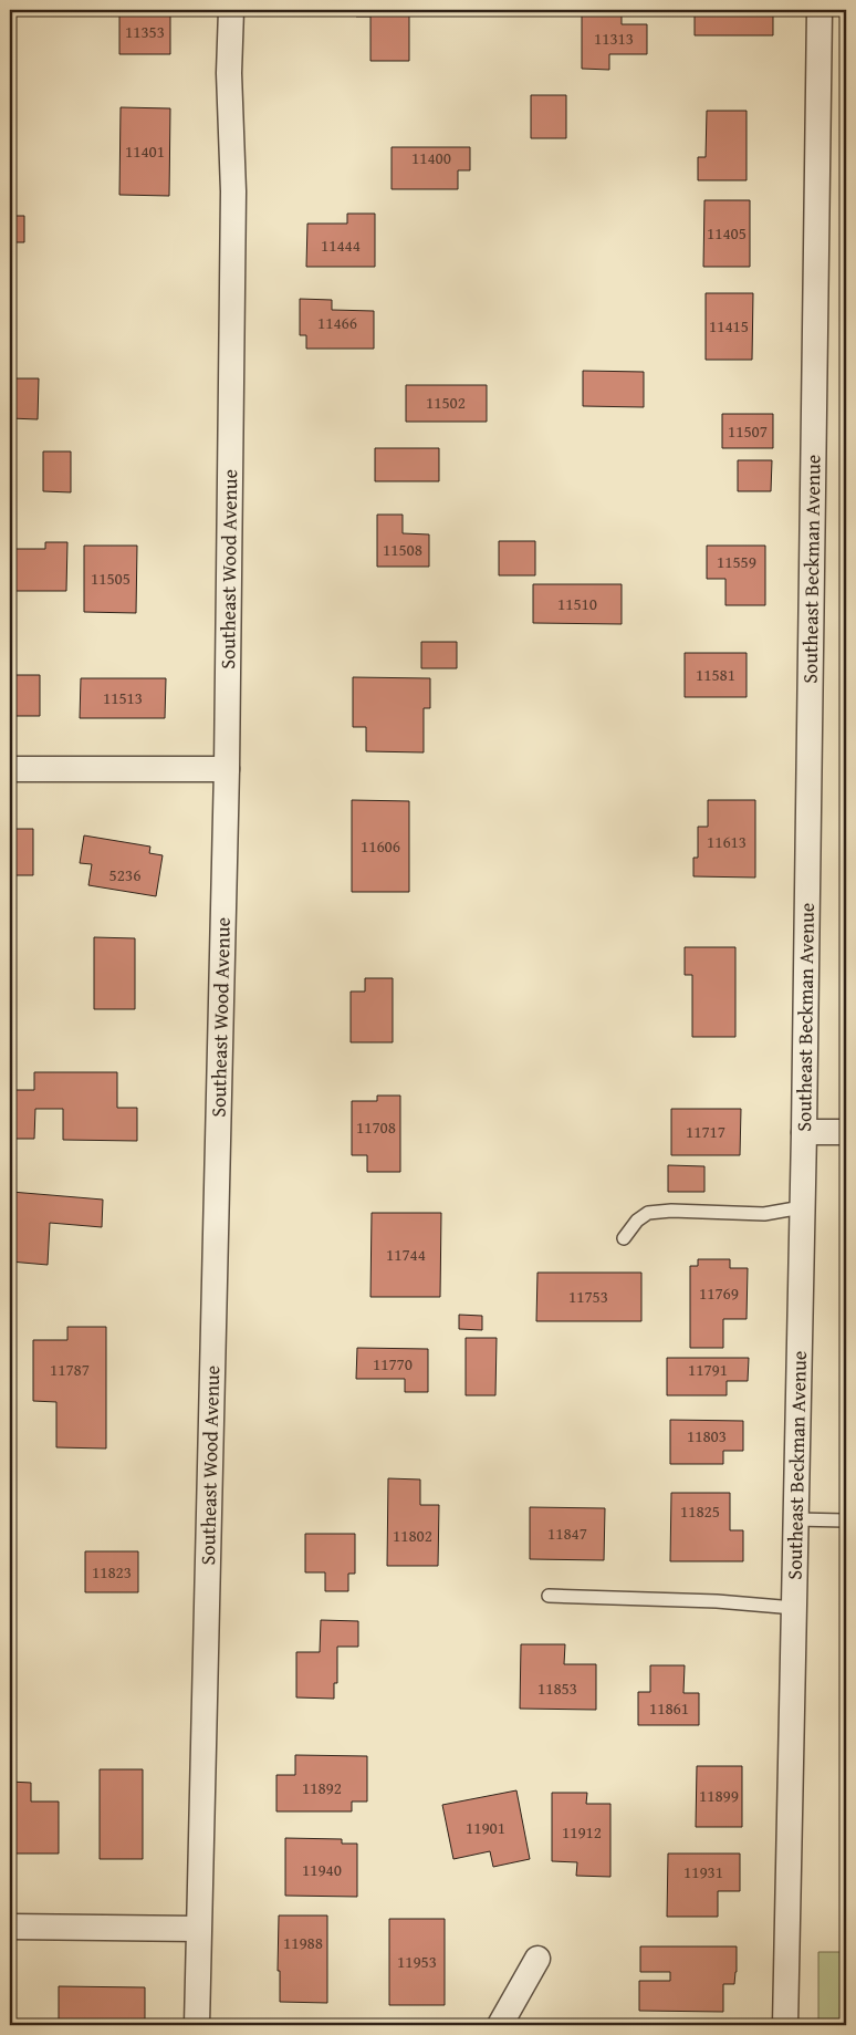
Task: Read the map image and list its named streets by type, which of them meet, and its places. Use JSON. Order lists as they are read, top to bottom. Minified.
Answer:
{"streets":{"street":["Southeast Wood Avenue","Southeast Beckman Avenue"]},"house_numbers":["11353","11313","11401","11400","11405","11444","11466","11415","11502","11507","11508","11559","11505","11510","11581","11513","11613","11606","5236","11708","11717","11744","11769","11753","11770","11787","11791","11803","11825","11847","11802","11823","11853","11861","11892","11899","11901","11912","11940","11931","11988","11953"]}
